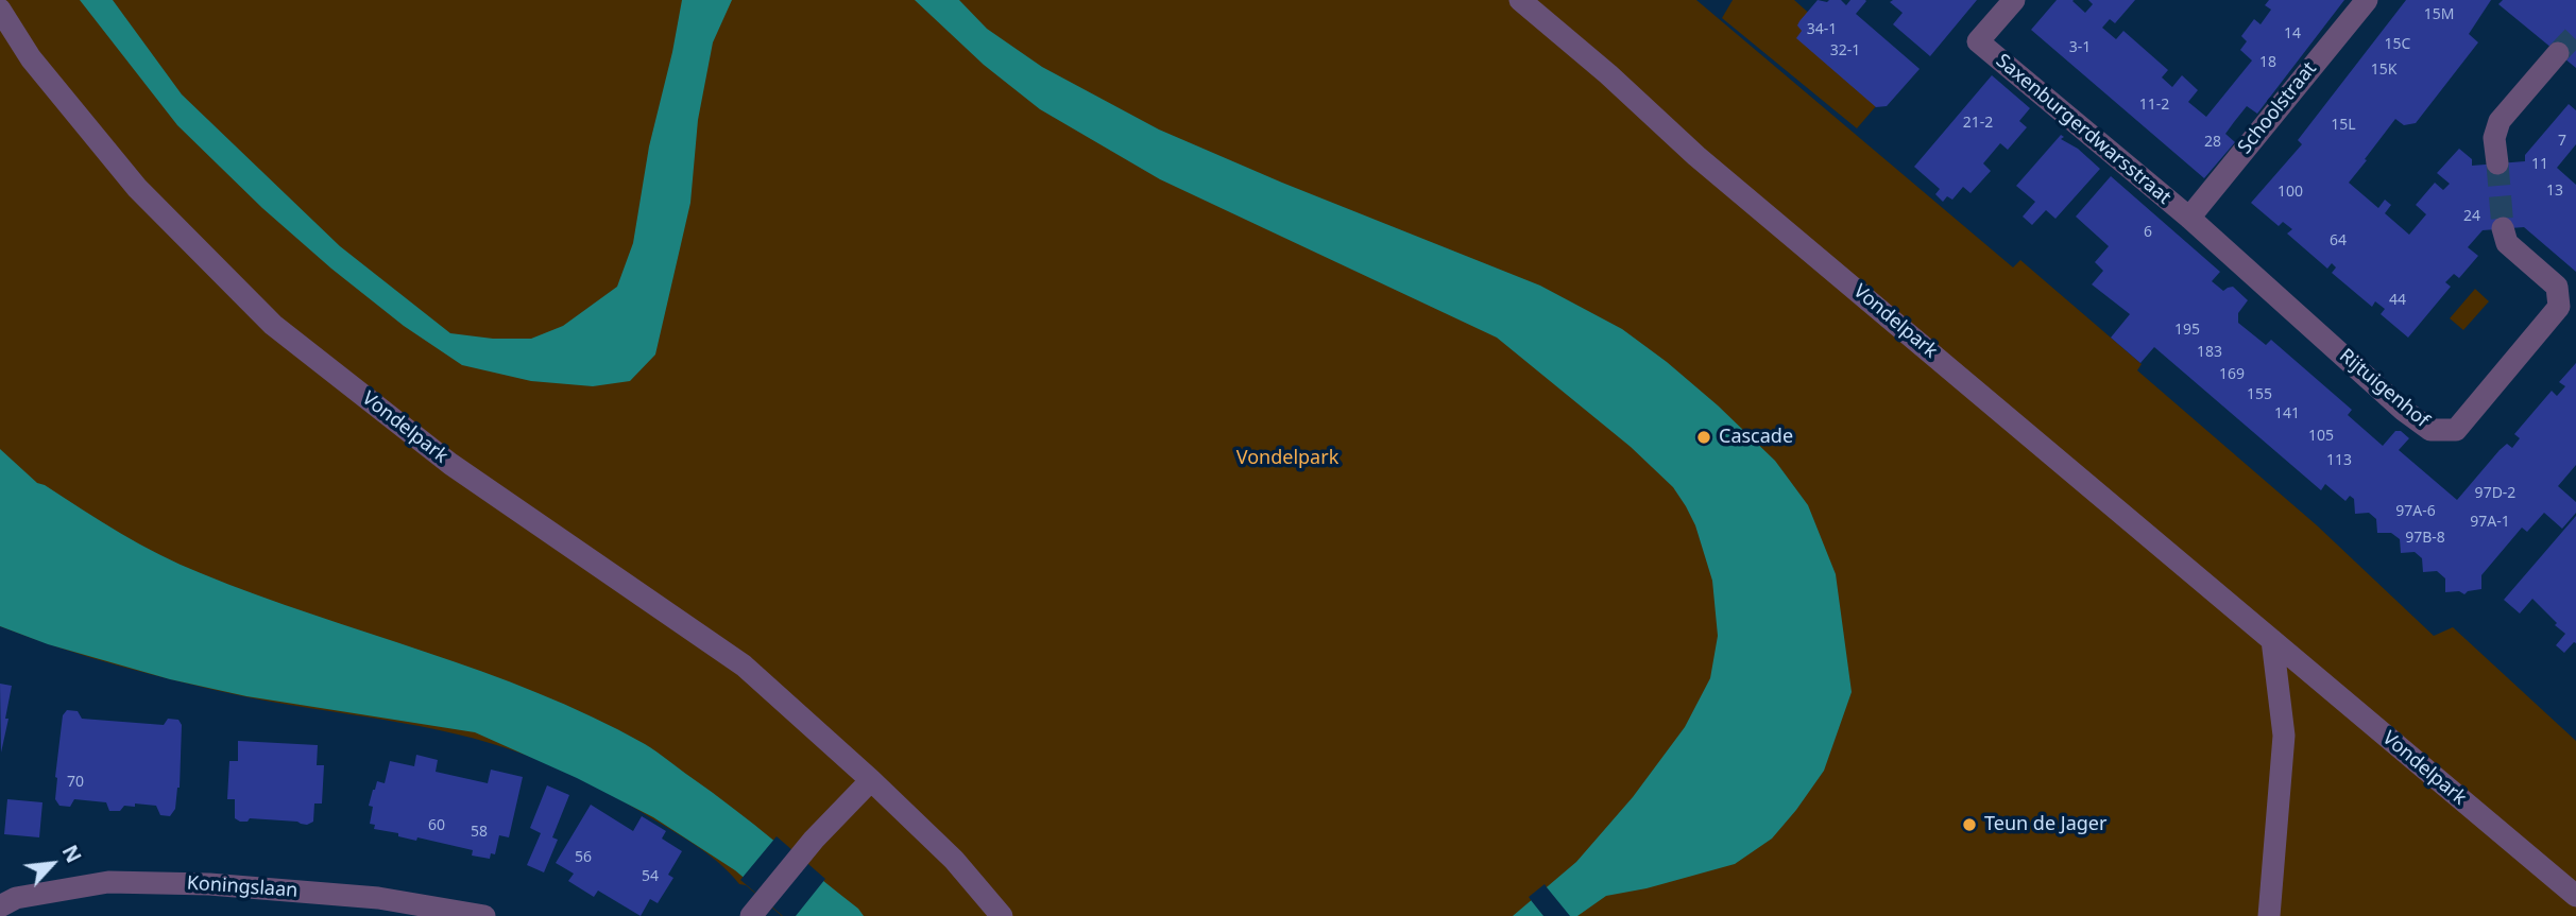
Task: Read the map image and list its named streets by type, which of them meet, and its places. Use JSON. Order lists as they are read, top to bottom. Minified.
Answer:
{"streets":{"street":["Schoolstraat","Saxenburgerdwarsstraat","Vondelpark","Rijtuigenhof","Koningslaan"]},"crossings":[["Schoolstraat","Saxenburgerdwarsstraat"],["Schoolstraat","Rijtuigenhof"],["Saxenburgerdwarsstraat","Rijtuigenhof"]],"parks":["Vondelpark"],"places":["Cascade","Teun de Jager"],"house_numbers":["15M","34-1","14","15C","3-1","32-1","18","15K","11-2","21-2","15L","7","28","11","13","100","24","6","64","44","195","183","169","155","141","105","113","97D-2","97A-6","97A-1","97B-8","70","60","58","56","54"],"north":"top right"}
